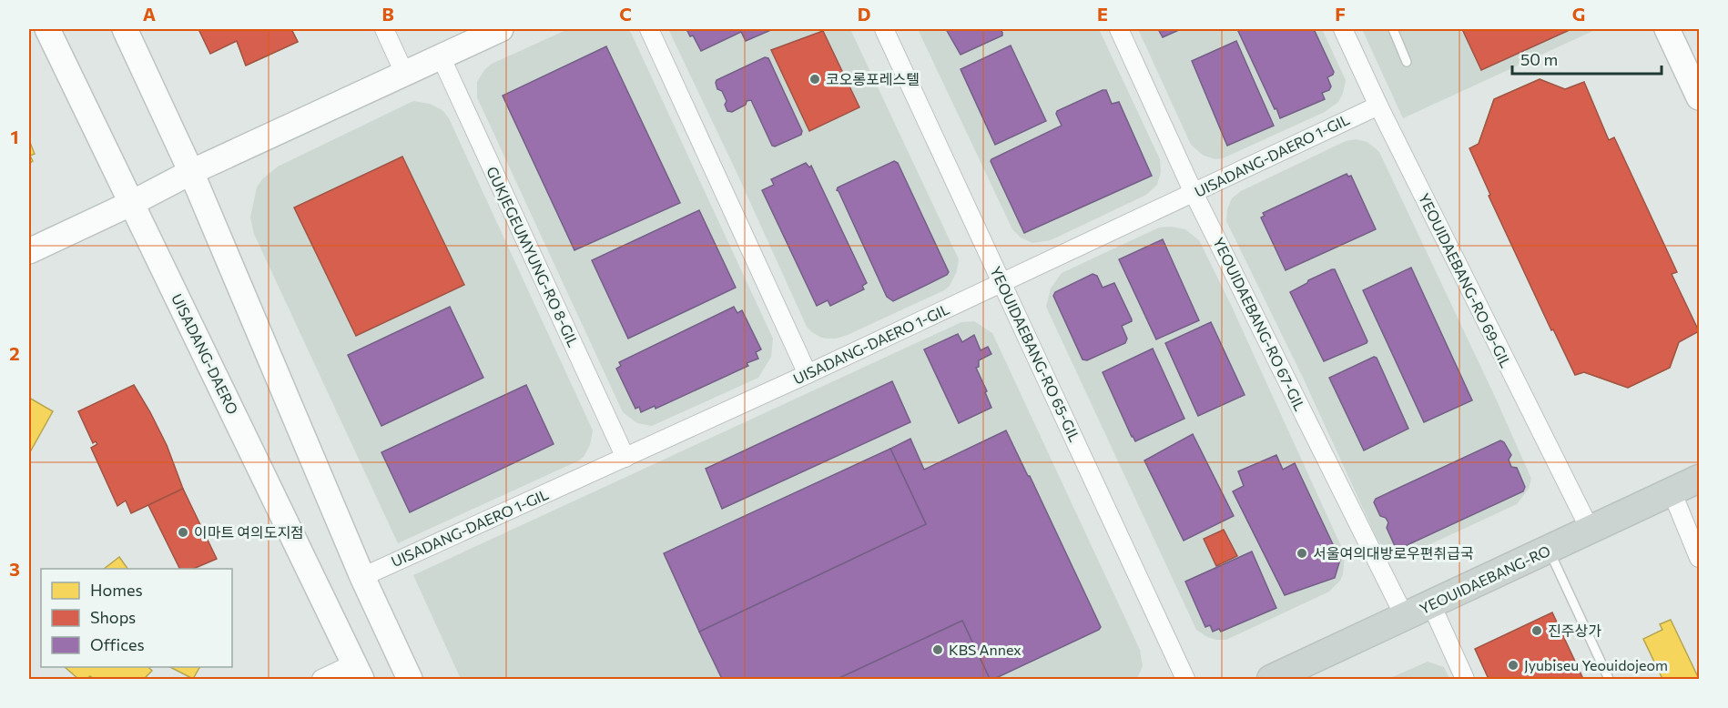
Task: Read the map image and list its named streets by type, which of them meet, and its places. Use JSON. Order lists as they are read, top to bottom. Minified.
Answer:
{"streets":{"main road":["UISADANG-DAERO","YEOUIDAEBANG-RO"],"street":["UISADANG-DAERO 1-GIL","GUKJEGEUMYUNG-RO 8-GIL","YEOUIDAEBANG-RO 69-GIL","YEOUIDAEBANG-RO 67-GIL","YEOUIDAEBANG-RO 65-GIL"]},"crossings":[["UISADANG-DAERO 1-GIL","GUKJEGEUMYUNG-RO 8-GIL"],["UISADANG-DAERO 1-GIL","YEOUIDAEBANG-RO 69-GIL"],["UISADANG-DAERO 1-GIL","YEOUIDAEBANG-RO 67-GIL"],["UISADANG-DAERO 1-GIL","YEOUIDAEBANG-RO 65-GIL"],["YEOUIDAEBANG-RO 69-GIL","YEOUIDAEBANG-RO"],["YEOUIDAEBANG-RO 67-GIL","YEOUIDAEBANG-RO"]],"places":["코오롱포레스텔","이마트 여의도지점","서울여의대방로우편취급국","진주상가","KBS Annex","Jyubiseu Yeouidojeom"],"legend":["Homes","Shops","Offices"],"scale_bar":"50 m","grid":{"columns":["A","B","C","D","E","F","G"],"rows":["1","2","3"]}}
